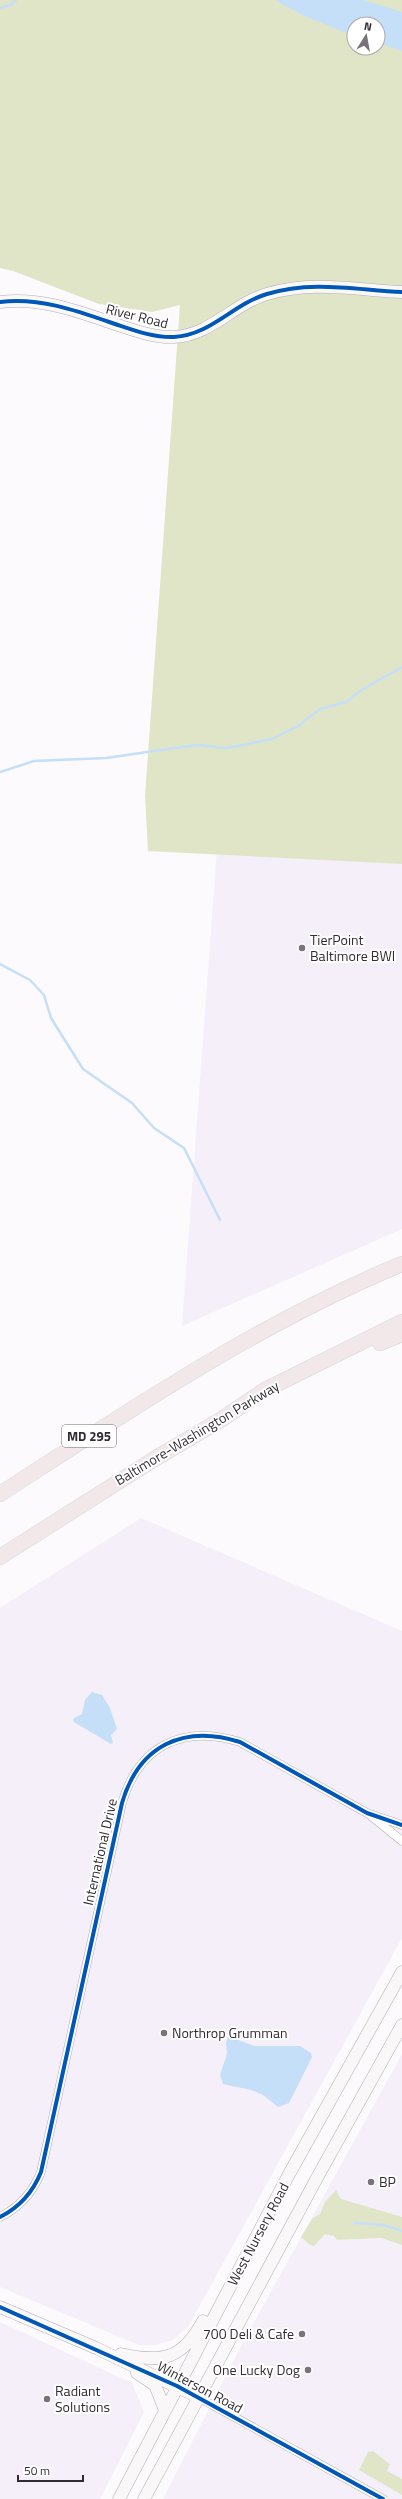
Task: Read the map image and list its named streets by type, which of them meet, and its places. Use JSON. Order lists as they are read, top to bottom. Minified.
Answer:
{"streets":{"highway":["Baltimore-Washington Parkway","MD 295"],"main road":["River Road","West Nursery Road","Winterson Road"],"street":["International Drive"]},"crossings":[["West Nursery Road","Winterson Road"]],"places":["TierPoint Baltimore BWI","Northrop Grumman","BP","700 Deli & Cafe","One Lucky Dog","Radiant Solutions"],"scale_bar":"50 m","north":"top"}
